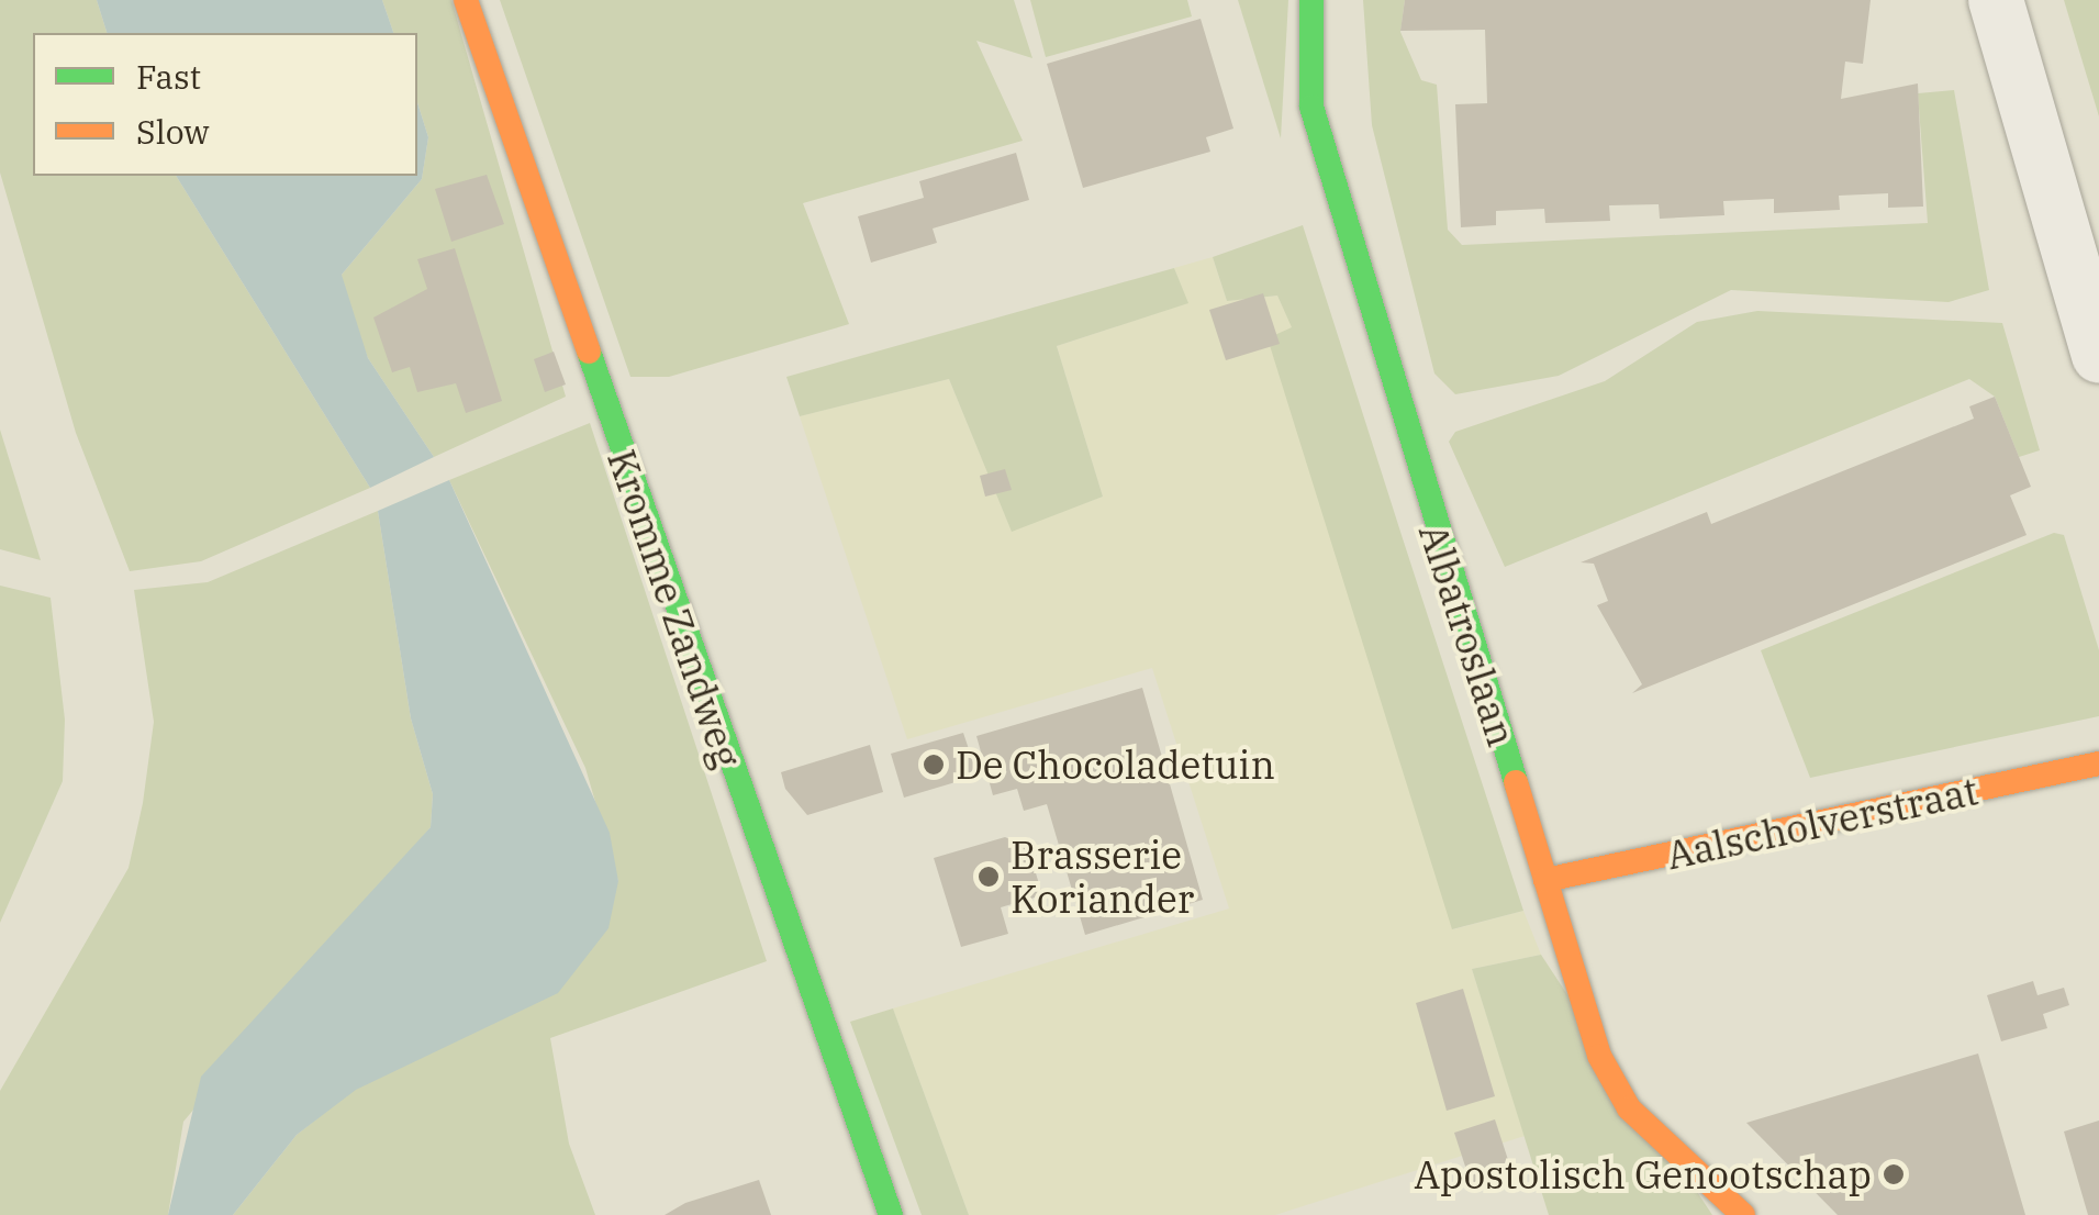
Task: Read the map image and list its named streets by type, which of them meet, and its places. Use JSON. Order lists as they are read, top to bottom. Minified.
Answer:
{"streets":{"street":["Kromme Zandweg","Albatroslaan","Aalscholverstraat"]},"crossings":[["Albatroslaan","Aalscholverstraat"]],"places":["De Chocoladetuin","Brasserie Koriander","Apostolisch Genootschap"],"legend":["Fast","Slow"]}
